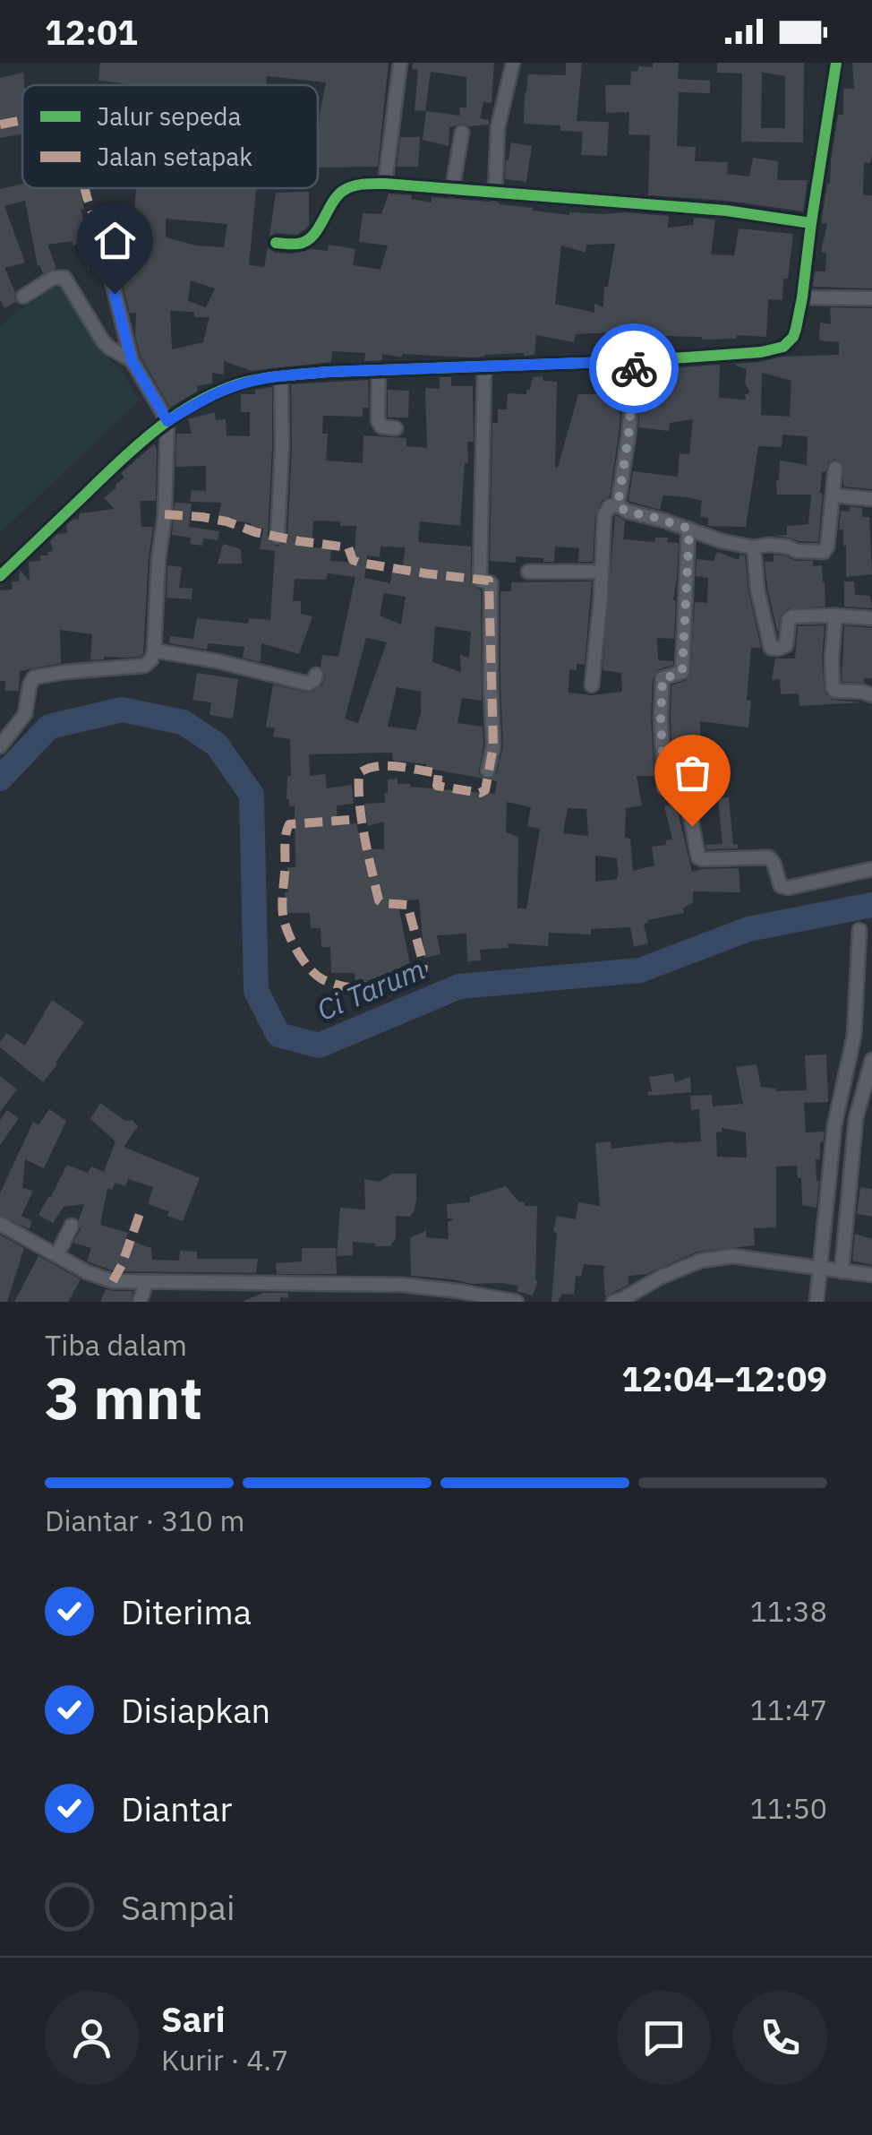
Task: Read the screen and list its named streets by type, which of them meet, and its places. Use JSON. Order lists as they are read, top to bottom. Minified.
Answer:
{"water":["Ci Tarum"],"legend":["Jalur sepeda","Jalan setapak"],"page":{"status":"12:01","heading":["3 mnt","Tiba dalam","12:04–12:09"],"panel":["Sari","Kurir · 4.7"],"bar":"Diantar · 310 m","list":[["Diterima","11:38"],["Disiapkan","11:47"],["Diantar","11:50"],"Sampai"]}}
